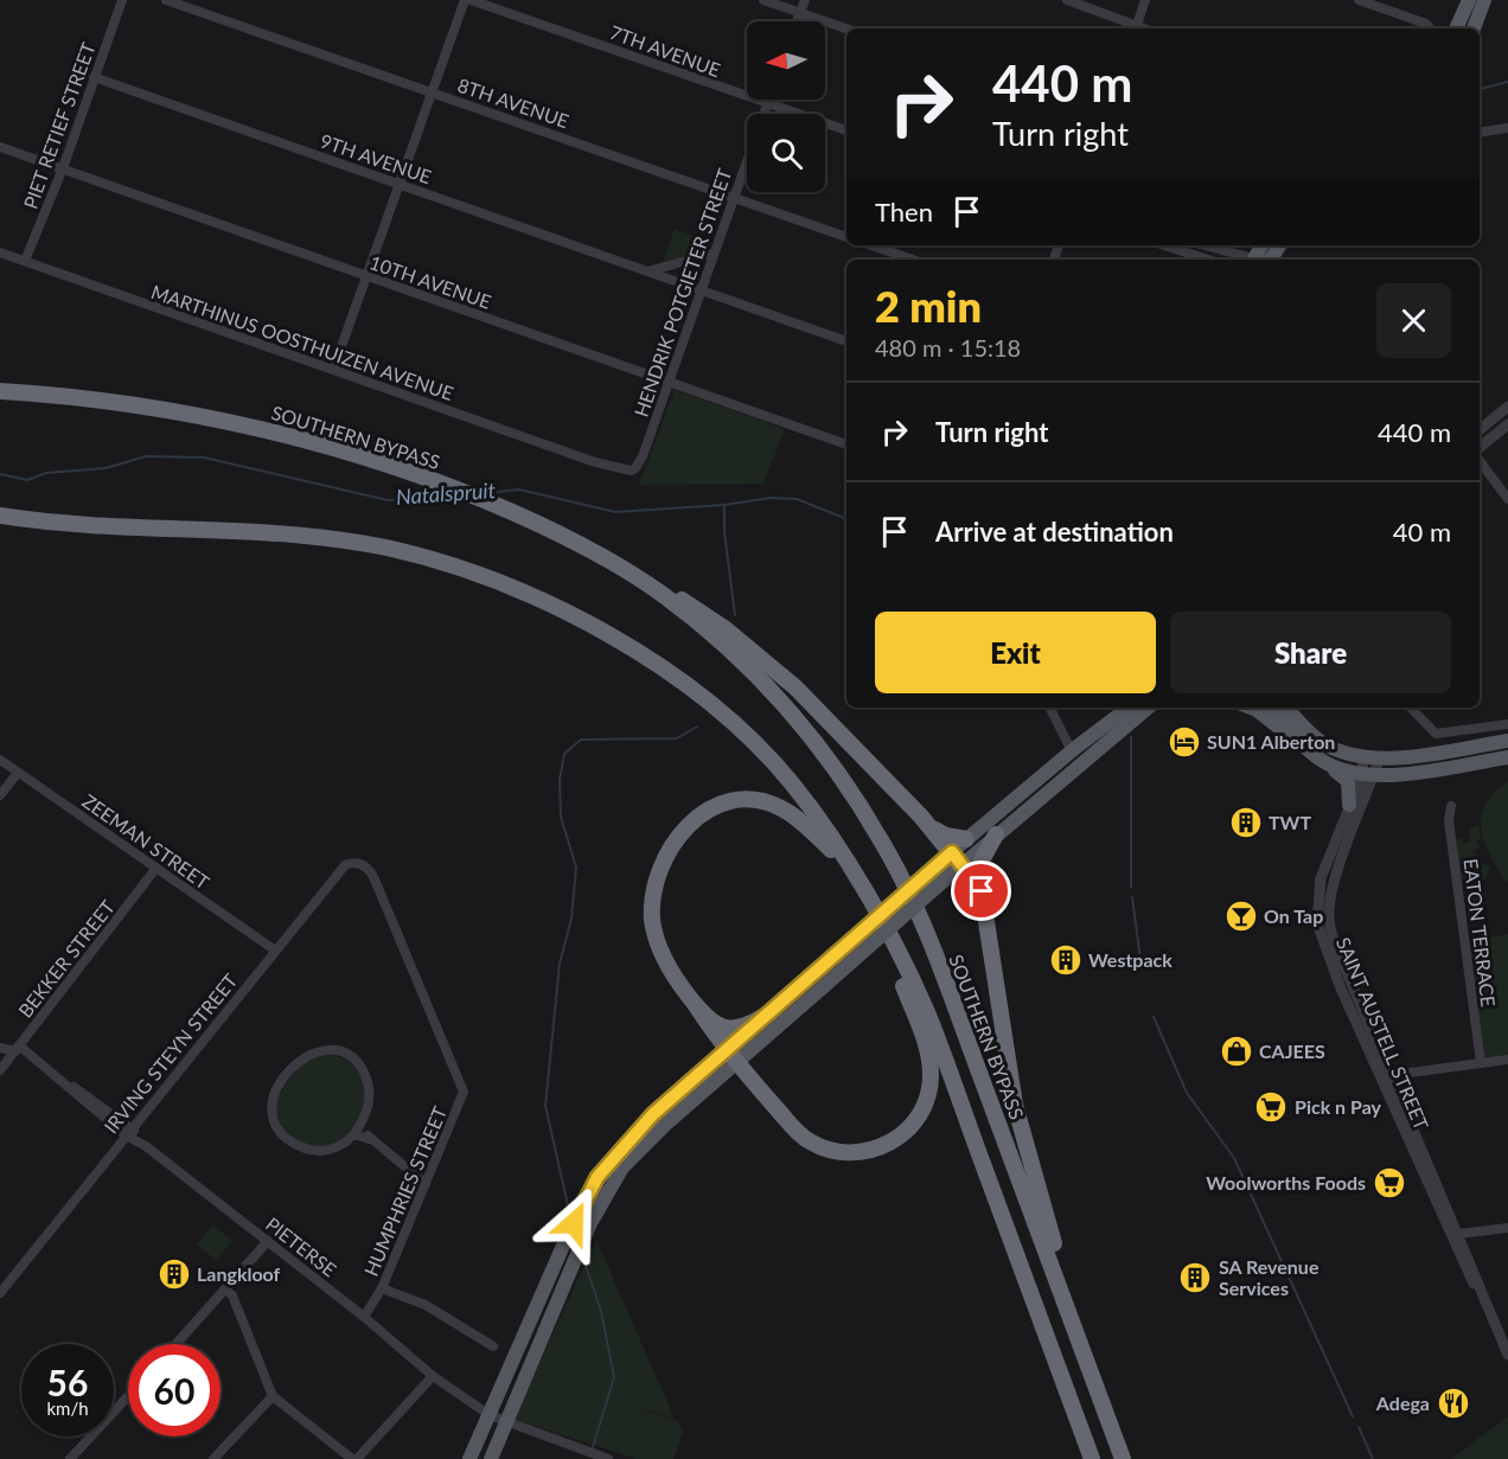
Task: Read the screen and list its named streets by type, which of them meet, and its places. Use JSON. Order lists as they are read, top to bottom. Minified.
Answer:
{"streets":{"highway":["SOUTHERN BYPASS"],"street":["7TH AVENUE","8TH AVENUE","PIET RETIEF STREET","9TH AVENUE","10TH AVENUE","HENDRIK POTGIETER STREET","MARTHINUS OOSTHUIZEN AVENUE","ZEEMAN STREET","EATON TERRACE","BEKKER STREET","SAINT AUSTELL STREET","IRVING STEYN STREET","HUMPHRIES STREET","PIETERSE"]},"crossings":[["7TH AVENUE","HENDRIK POTGIETER STREET"],["8TH AVENUE","HENDRIK POTGIETER STREET"],["PIET RETIEF STREET","9TH AVENUE"],["PIET RETIEF STREET","10TH AVENUE"],["PIET RETIEF STREET","MARTHINUS OOSTHUIZEN AVENUE"],["9TH AVENUE","HENDRIK POTGIETER STREET"],["10TH AVENUE","HENDRIK POTGIETER STREET"],["HENDRIK POTGIETER STREET","MARTHINUS OOSTHUIZEN AVENUE"],["ZEEMAN STREET","BEKKER STREET"],["ZEEMAN STREET","IRVING STEYN STREET"],["BEKKER STREET","PIETERSE"],["IRVING STEYN STREET","HUMPHRIES STREET"],["IRVING STEYN STREET","PIETERSE"],["HUMPHRIES STREET","PIETERSE"]],"water":["Natalspruit"],"places":{"hotel":["SUN1 Alberton"],"building":["TWT","Westpack","Langkloof","SA Revenue Services"],"bar":["On Tap"],"shop":["CAJEES"],"supermarket":["Pick n Pay","Woolworths Foods"],"restaurant":["Adega"]},"north":"left","page":{"turn":["440 m","Turn right"],"then":"Then","heading":["2 min","480 m · 15:18"],"list":[{"name":"Turn right","value":"440 m"},{"name":"Arrive at destination","value":"40 m"}],"buttons":["Exit","Share"],"speed":"56 km/h","limit":"60"}}
